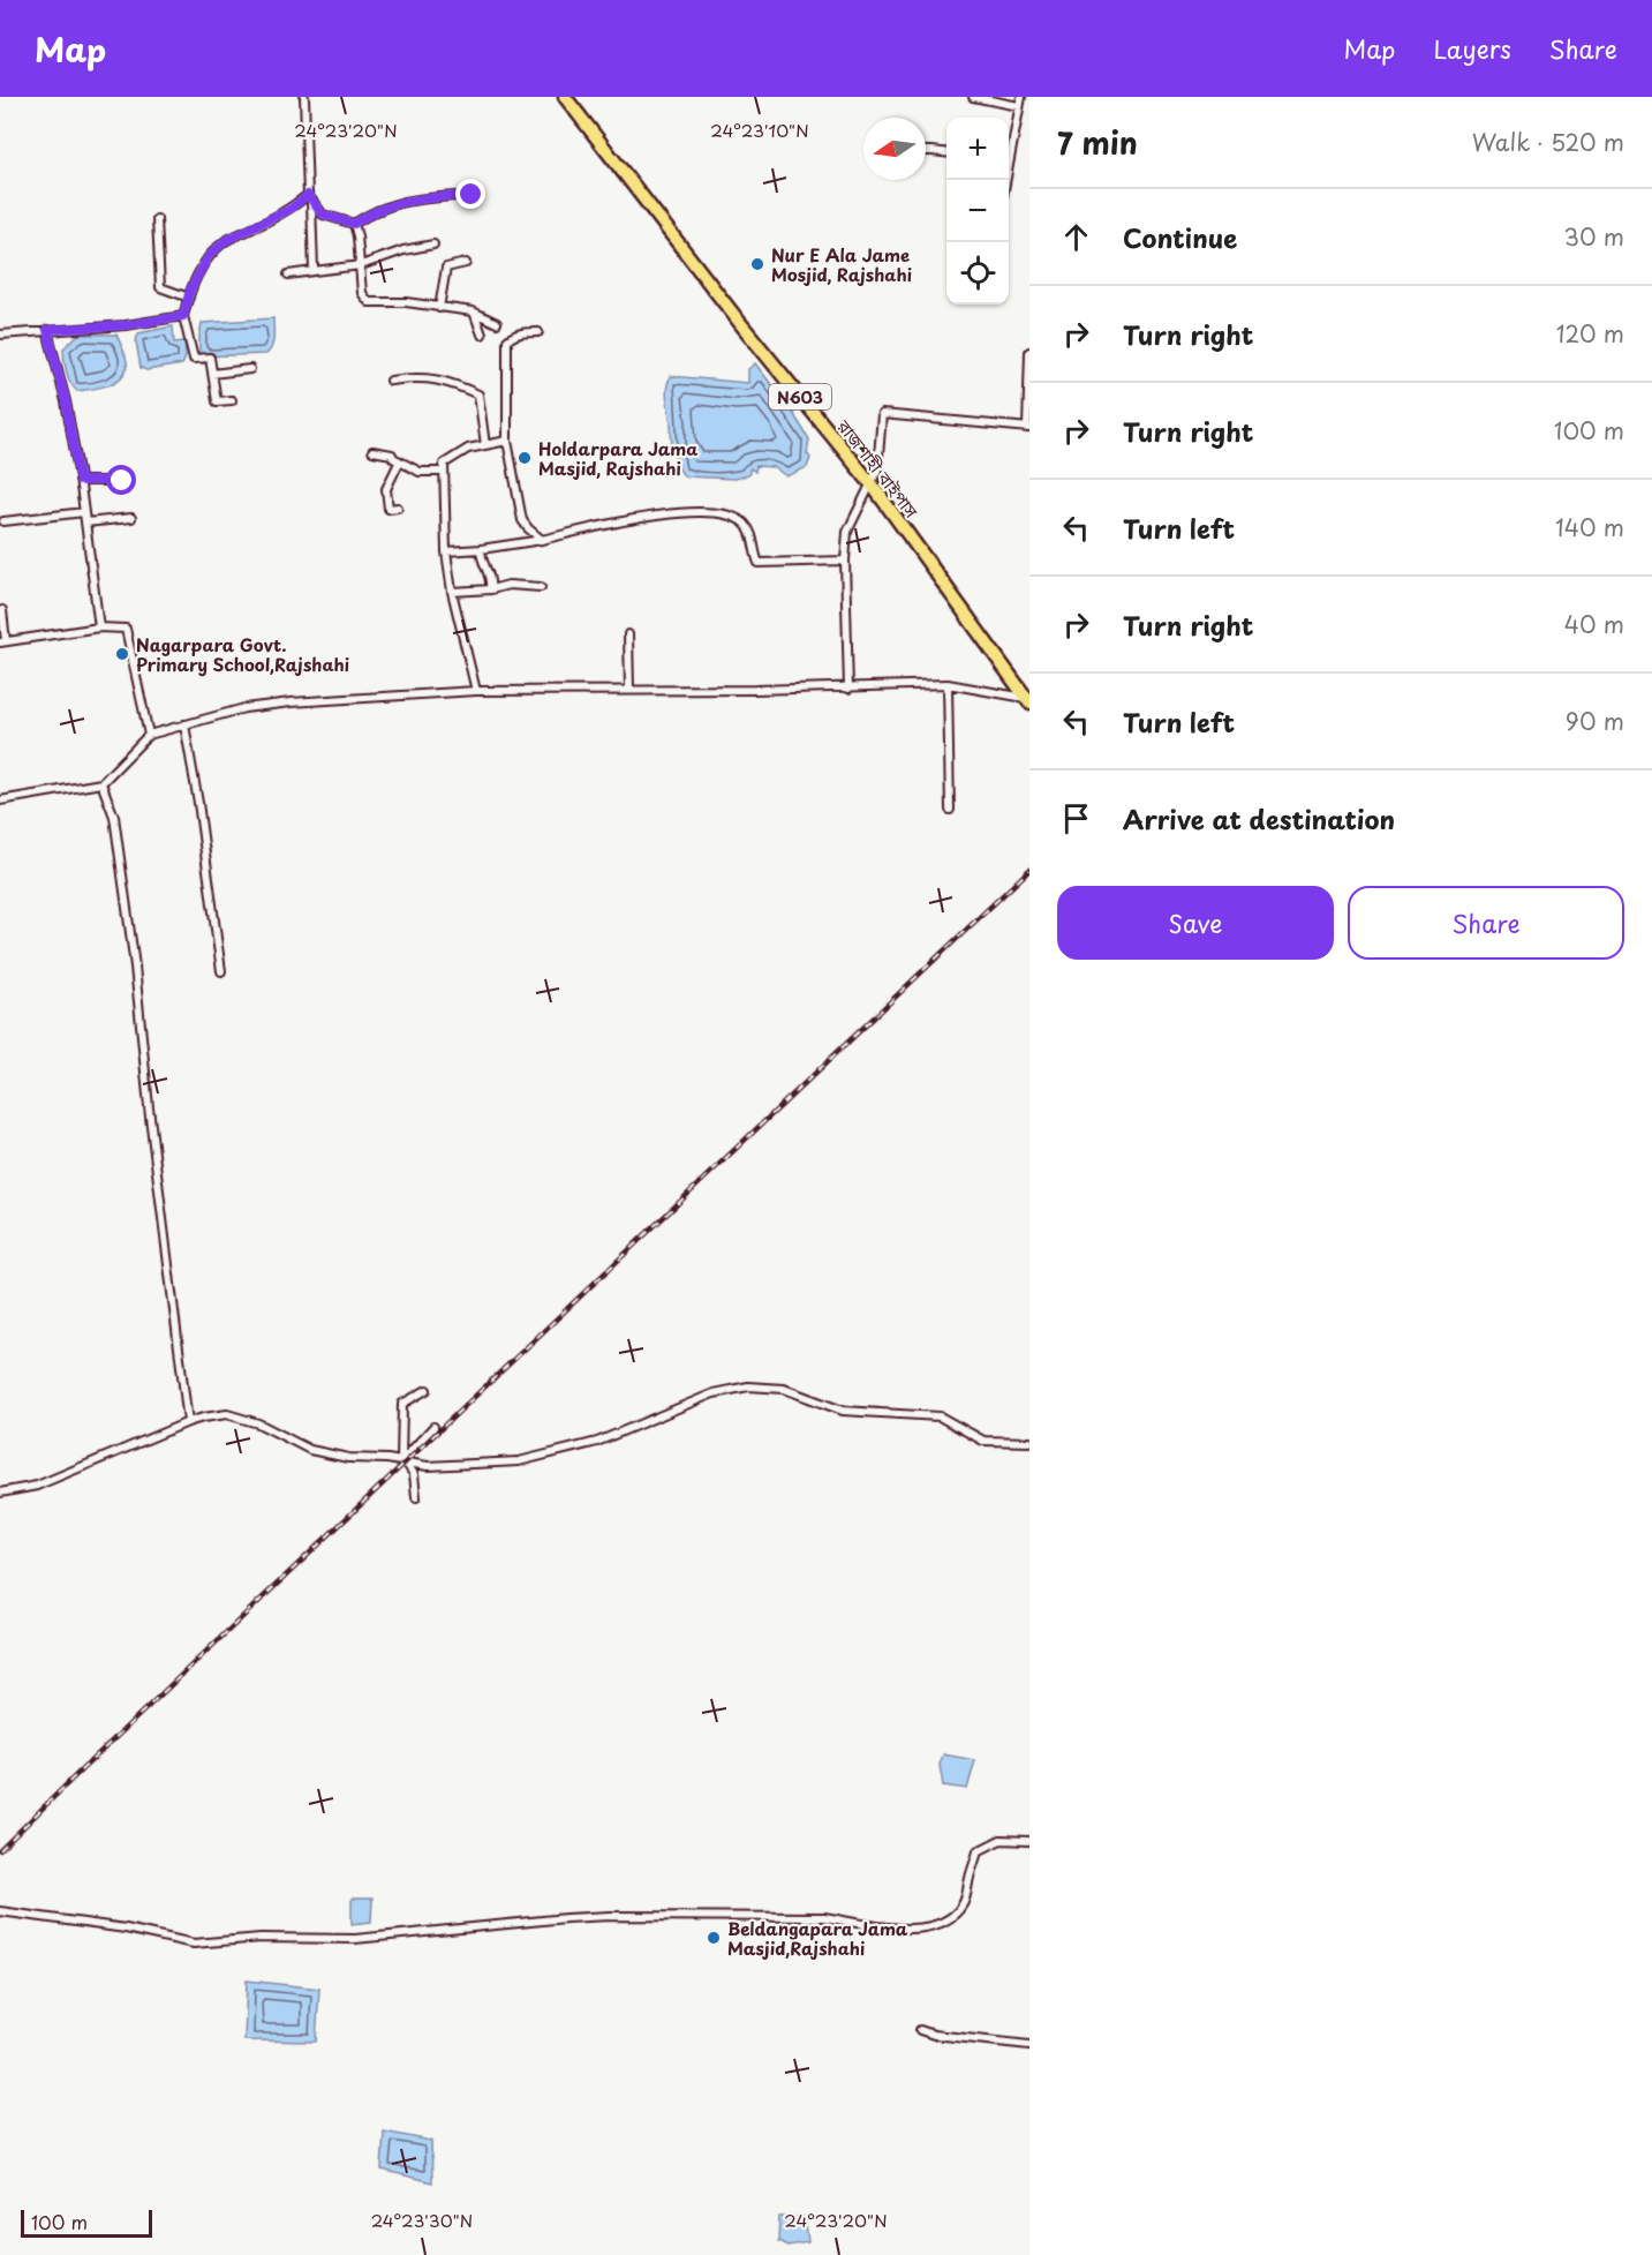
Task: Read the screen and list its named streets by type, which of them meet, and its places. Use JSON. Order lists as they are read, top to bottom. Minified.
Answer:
{"streets":{"highway":["N603","রাজশাহী বাইপাস"]},"places":["Nur E Ala Jame Mosjid, Rajshahi","Holdarpara Jama Masjid, Rajshahi","Nagarpara Govt. Primary School,Rajshahi","Beldangapara Jama Masjid,Rajshahi"],"scale_bar":"100 m","north":"left","page":{"header":"Map","nav":["Map","Layers","Share"],"heading":["7 min","Walk · 520 m"],"map_buttons":["+","−"],"list":[["Continue","30 m"],["Turn right","120 m"],["Turn right","100 m"],["Turn left","140 m"],["Turn right","40 m"],["Turn left","90 m"],"Arrive at destination"],"buttons":["Save","Share"],"scale":"100 m"},"coordinates":["24°23'20\"N","24°23'10\"N","24°23'30\"N"]}
